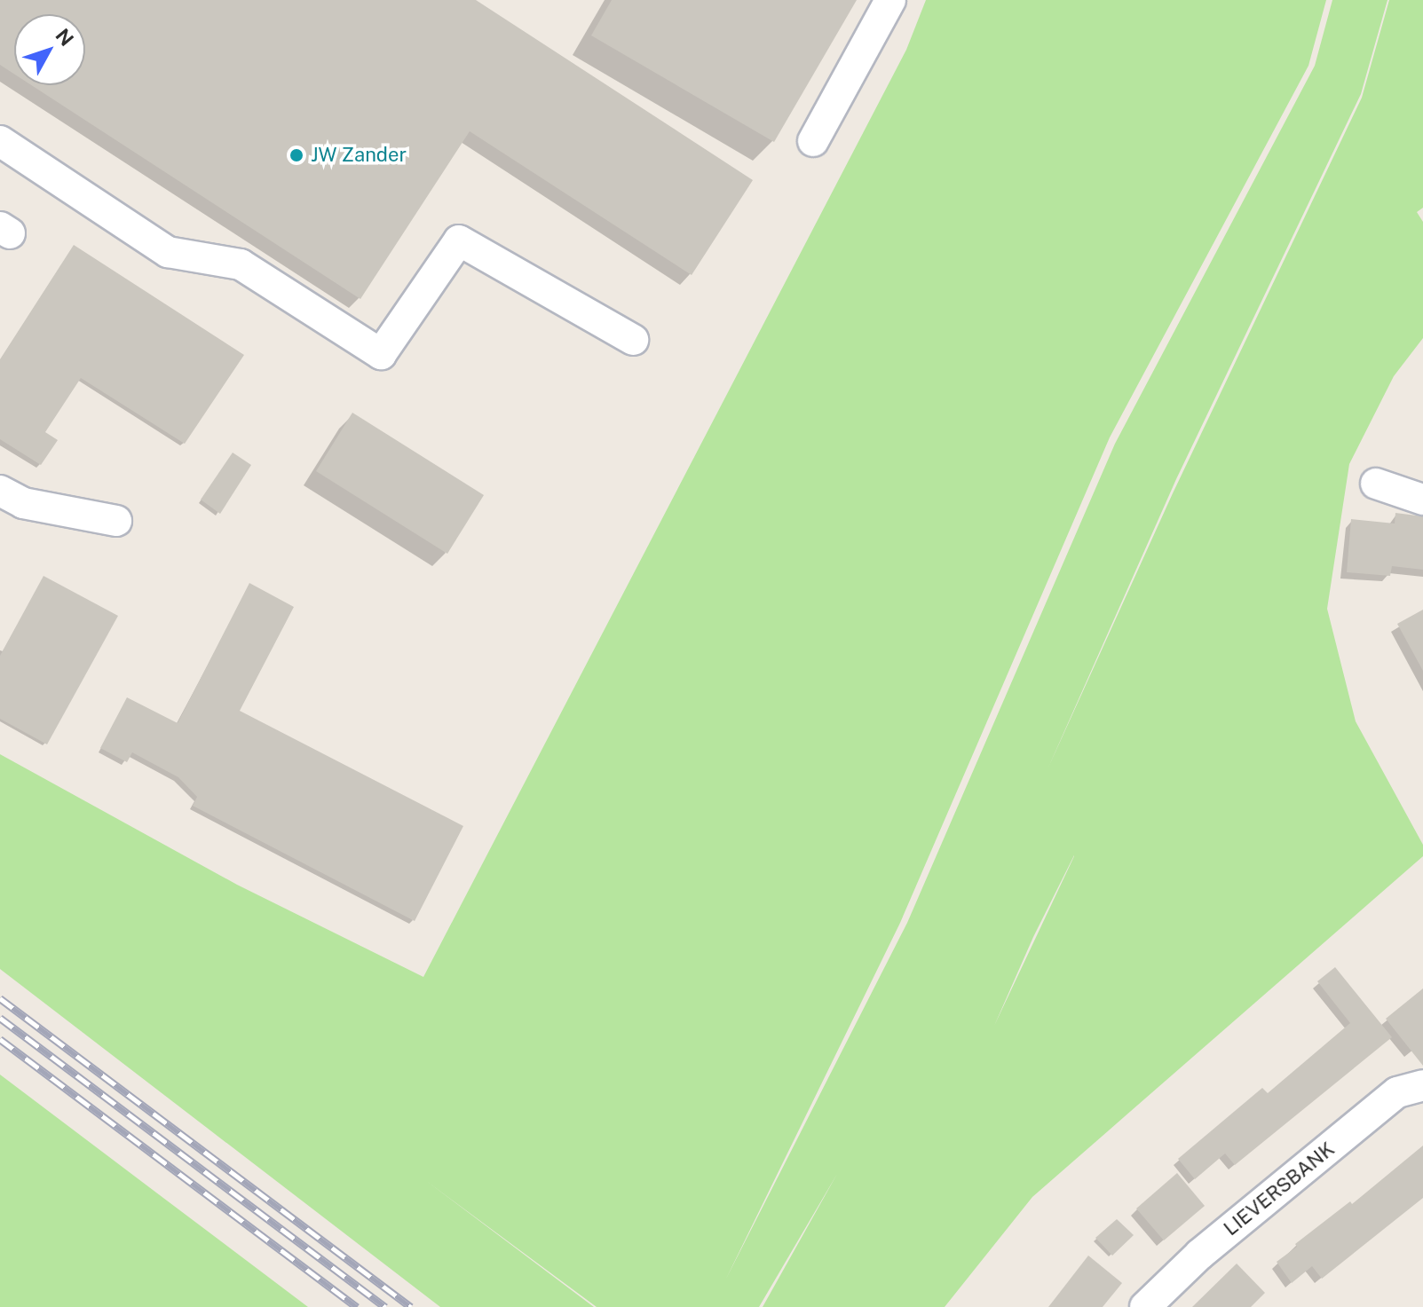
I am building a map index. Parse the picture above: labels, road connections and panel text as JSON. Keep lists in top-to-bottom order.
{
  "streets": {
    "street": ["LIEVERSBANK"]
  },
  "places": ["JW Zander"],
  "north": "top right"
}
